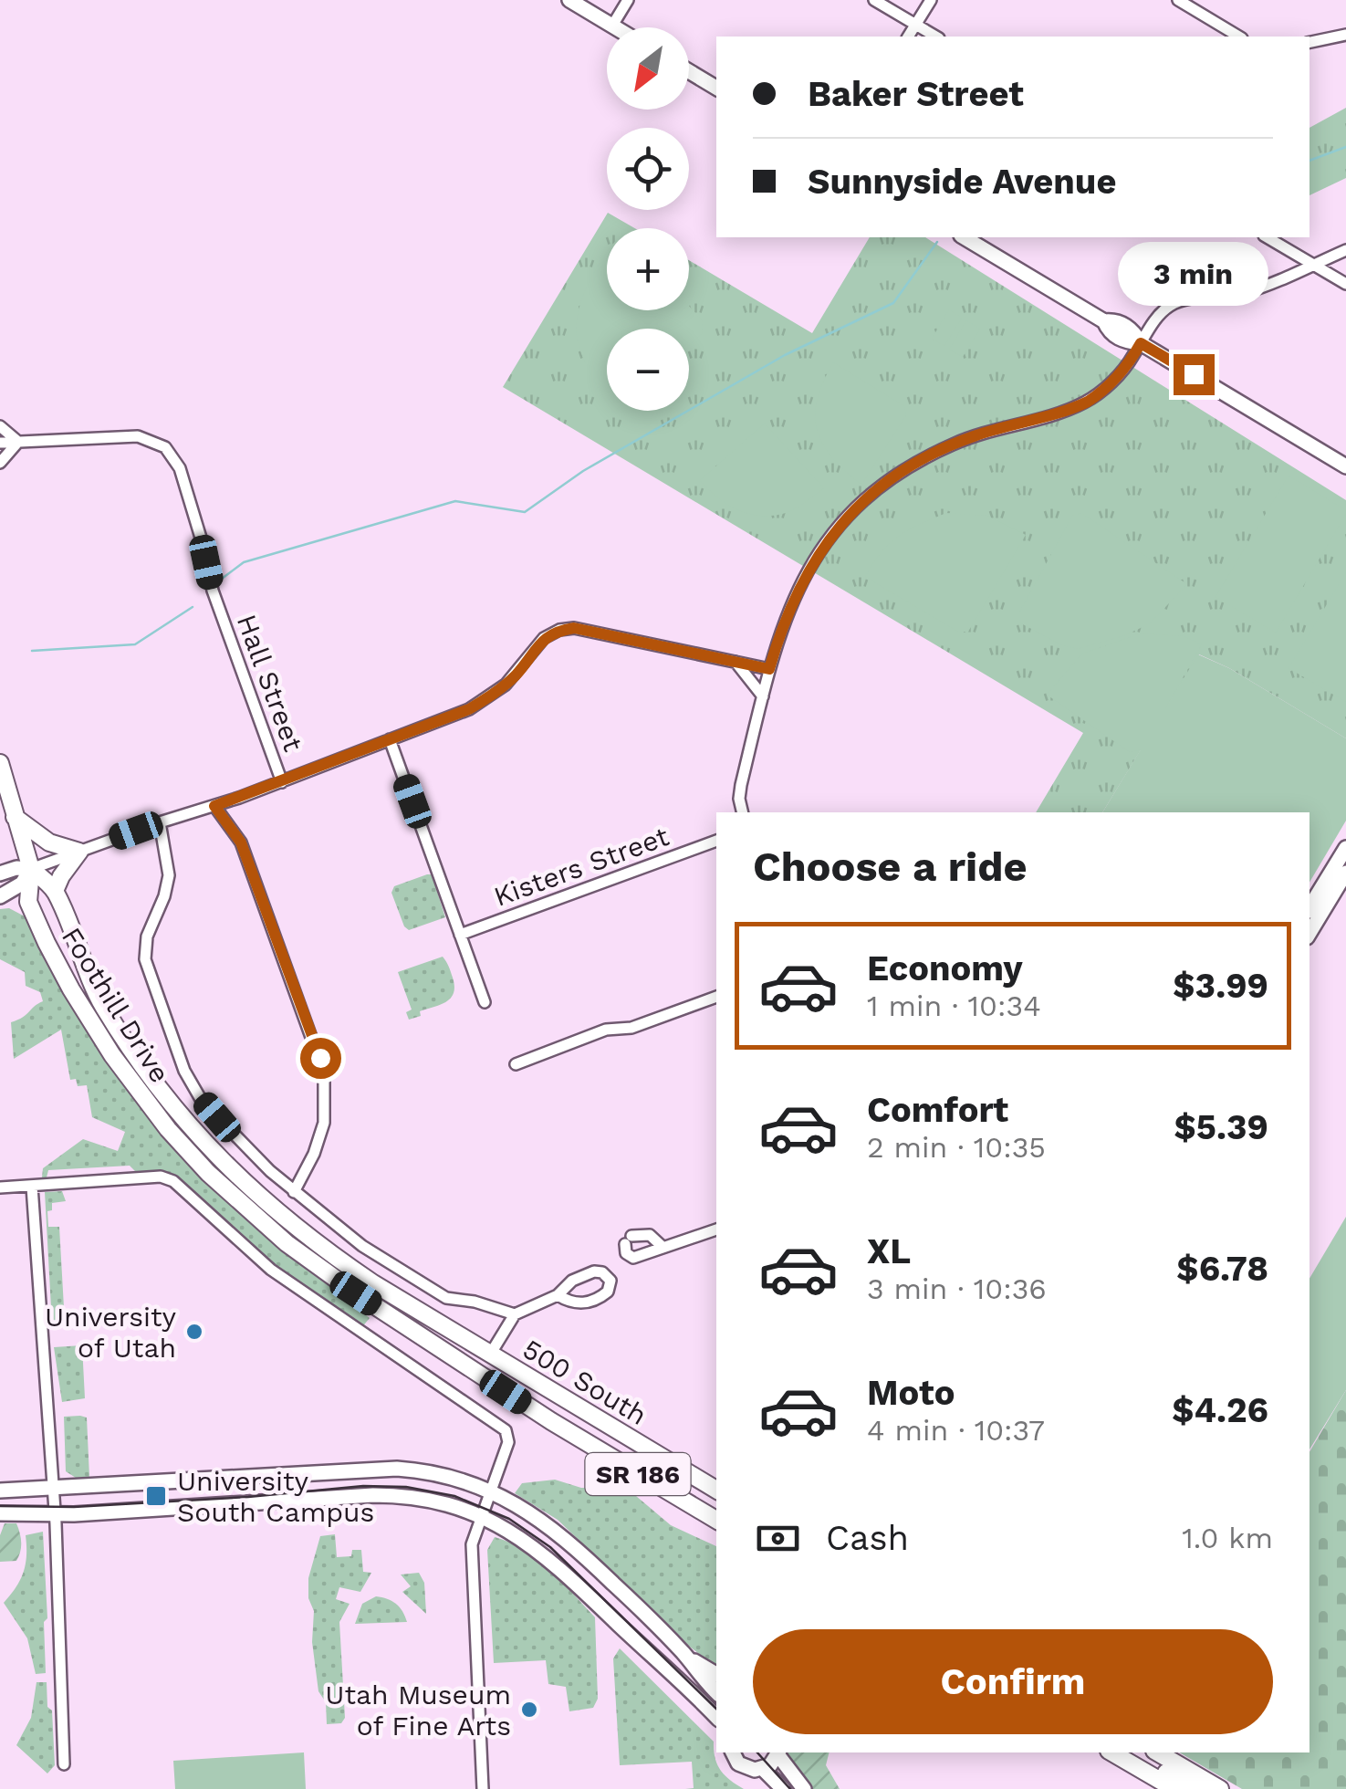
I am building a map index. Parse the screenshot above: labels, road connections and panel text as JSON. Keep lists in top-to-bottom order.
{
  "streets": {
    "main road": ["Foothill Drive", "500 South", "SR 186"],
    "street": ["Hall Street", "Kisters Street"]
  },
  "crossings": [
    ["Foothill Drive", "500 South"]
  ],
  "places": {
    "other": ["University of Utah", "Utah Museum of Fine Arts"],
    "transit": ["University South Campus"]
  },
  "north": "bottom left",
  "page": {
    "map_buttons": ["+", "−"],
    "banner": ["Baker Street", "Sunnyside Avenue"],
    "bubble": "3 min",
    "heading": "Choose a ride",
    "list": [
      {
        "name": "Economy",
        "note": "1 min · 10:34",
        "value": "$3.99"
      },
      {
        "name": "Comfort",
        "note": "2 min · 10:35",
        "value": "$5.39"
      },
      {
        "name": "XL",
        "note": "3 min · 10:36",
        "value": "$6.78"
      },
      {
        "name": "Moto",
        "note": "4 min · 10:37",
        "value": "$4.26"
      }
    ],
    "pay": ["Cash", "1.0 km"],
    "buttons": "Confirm"
  }
}
